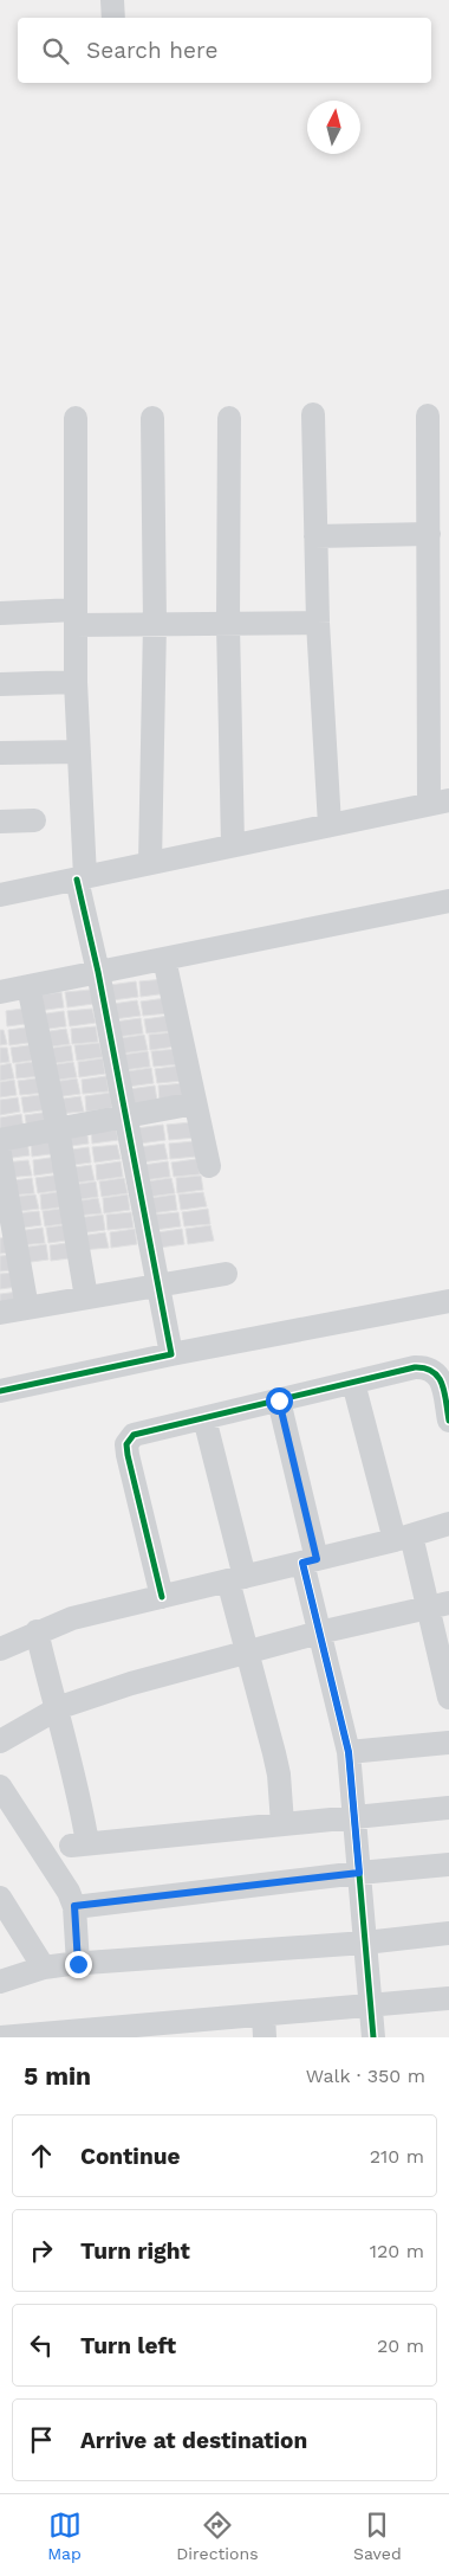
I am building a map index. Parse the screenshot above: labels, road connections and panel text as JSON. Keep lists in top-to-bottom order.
{
  "north": "top",
  "page": {
    "search": "Search here",
    "heading": ["5 min", "Walk · 350 m"],
    "list": [
      ["Continue", "210 m"],
      ["Turn right", "120 m"],
      ["Turn left", "20 m"],
      "Arrive at destination"
    ],
    "nav": ["Map", "Directions", "Saved"]
  }
}
